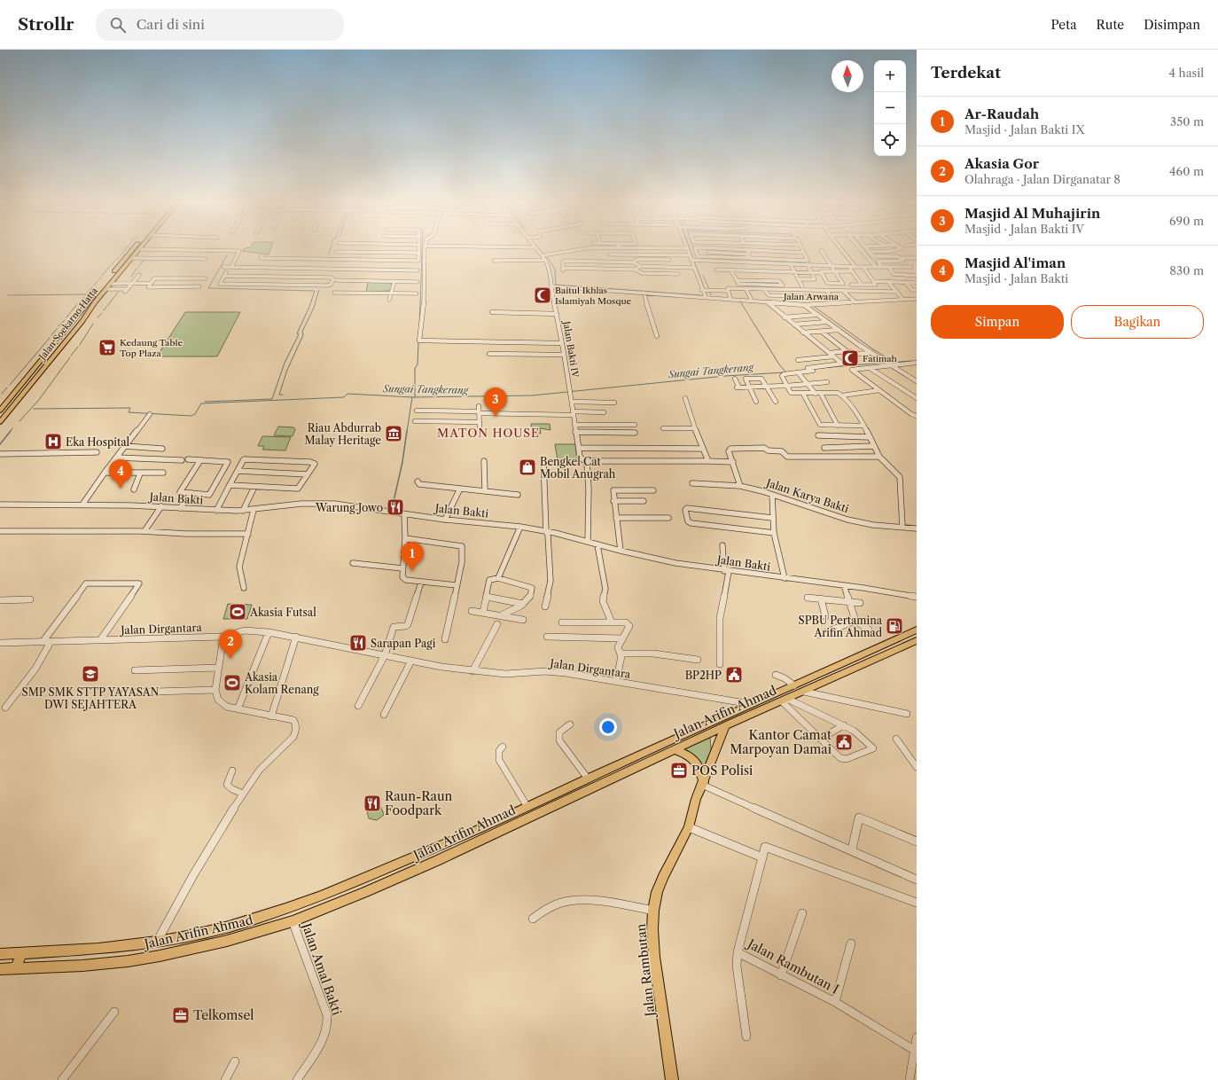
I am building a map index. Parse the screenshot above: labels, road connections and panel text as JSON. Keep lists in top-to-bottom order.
{
  "streets": {
    "main road": ["Jalan Soekarno Hatta", "Jalan Arifin Ahmad", "Jalan Rambutan"],
    "street": [
      "Jalan Arwana",
      "Jalan Bakti IV",
      "Jalan Karya Bakti",
      "Jalan Bakti",
      "Jalan Dirgantara",
      "Jalan Rambutan I",
      "Jalan Amal Bakti"
    ]
  },
  "crossings": [
    ["Jalan Arwana", "Jalan Bakti IV"],
    ["Jalan Dirgantara", "Jalan Arifin Ahmad"],
    ["Jalan Arifin Ahmad", "Jalan Amal Bakti"],
    ["Jalan Arifin Ahmad", "Jalan Rambutan"]
  ],
  "districts": ["MATON HOUSE"],
  "water": ["Sungai Tangkerang"],
  "places": {
    "mosque": ["Baitul Ikhlas Islamiyah Mosque", "Fatimah"],
    "supermarket": ["Kedaung Table Top Plaza"],
    "museum": ["Riau Abdurrab Malay Heritage"],
    "hospital": ["Eka Hospital"],
    "shop": ["Bengkel Cat Mobil Anugrah"],
    "restaurant": ["Warung Jowo", "Sarapan Pagi", "Raun-Raun Foodpark"],
    "sports": ["Akasia Futsal", "Akasia Kolam Renang"],
    "fuel station": ["SPBU Pertamina Arifin Ahmad"],
    "school or university": ["SMP SMK STTP YAYASAN DWI SEJAHTERA"],
    "public building": ["BP2HP", "Kantor Camat Marpoyan Damai"],
    "office": ["POS Polisi", "Telkomsel"]
  },
  "north": "top",
  "page": {
    "header": "Strollr",
    "search": "Cari di sini",
    "nav": ["Peta", "Rute", "Disimpan"],
    "heading": ["Terdekat", "4 hasil"],
    "map_buttons": ["+", "−"],
    "list": [
      {
        "mark": "1",
        "name": "Ar-Raudah",
        "note": "Masjid · Jalan Bakti IX",
        "value": "350 m"
      },
      {
        "mark": "2",
        "name": "Akasia Gor",
        "note": "Olahraga · Jalan Dirganatar 8",
        "value": "460 m"
      },
      {
        "mark": "3",
        "name": "Masjid Al Muhajirin",
        "note": "Masjid · Jalan Bakti IV",
        "value": "690 m"
      },
      {
        "mark": "4",
        "name": "Masjid Al'iman",
        "note": "Masjid · Jalan Bakti",
        "value": "830 m"
      }
    ],
    "buttons": ["Simpan", "Bagikan"],
    "pins": [
      "3",
      "4",
      "1",
      "2"
    ]
  }
}
